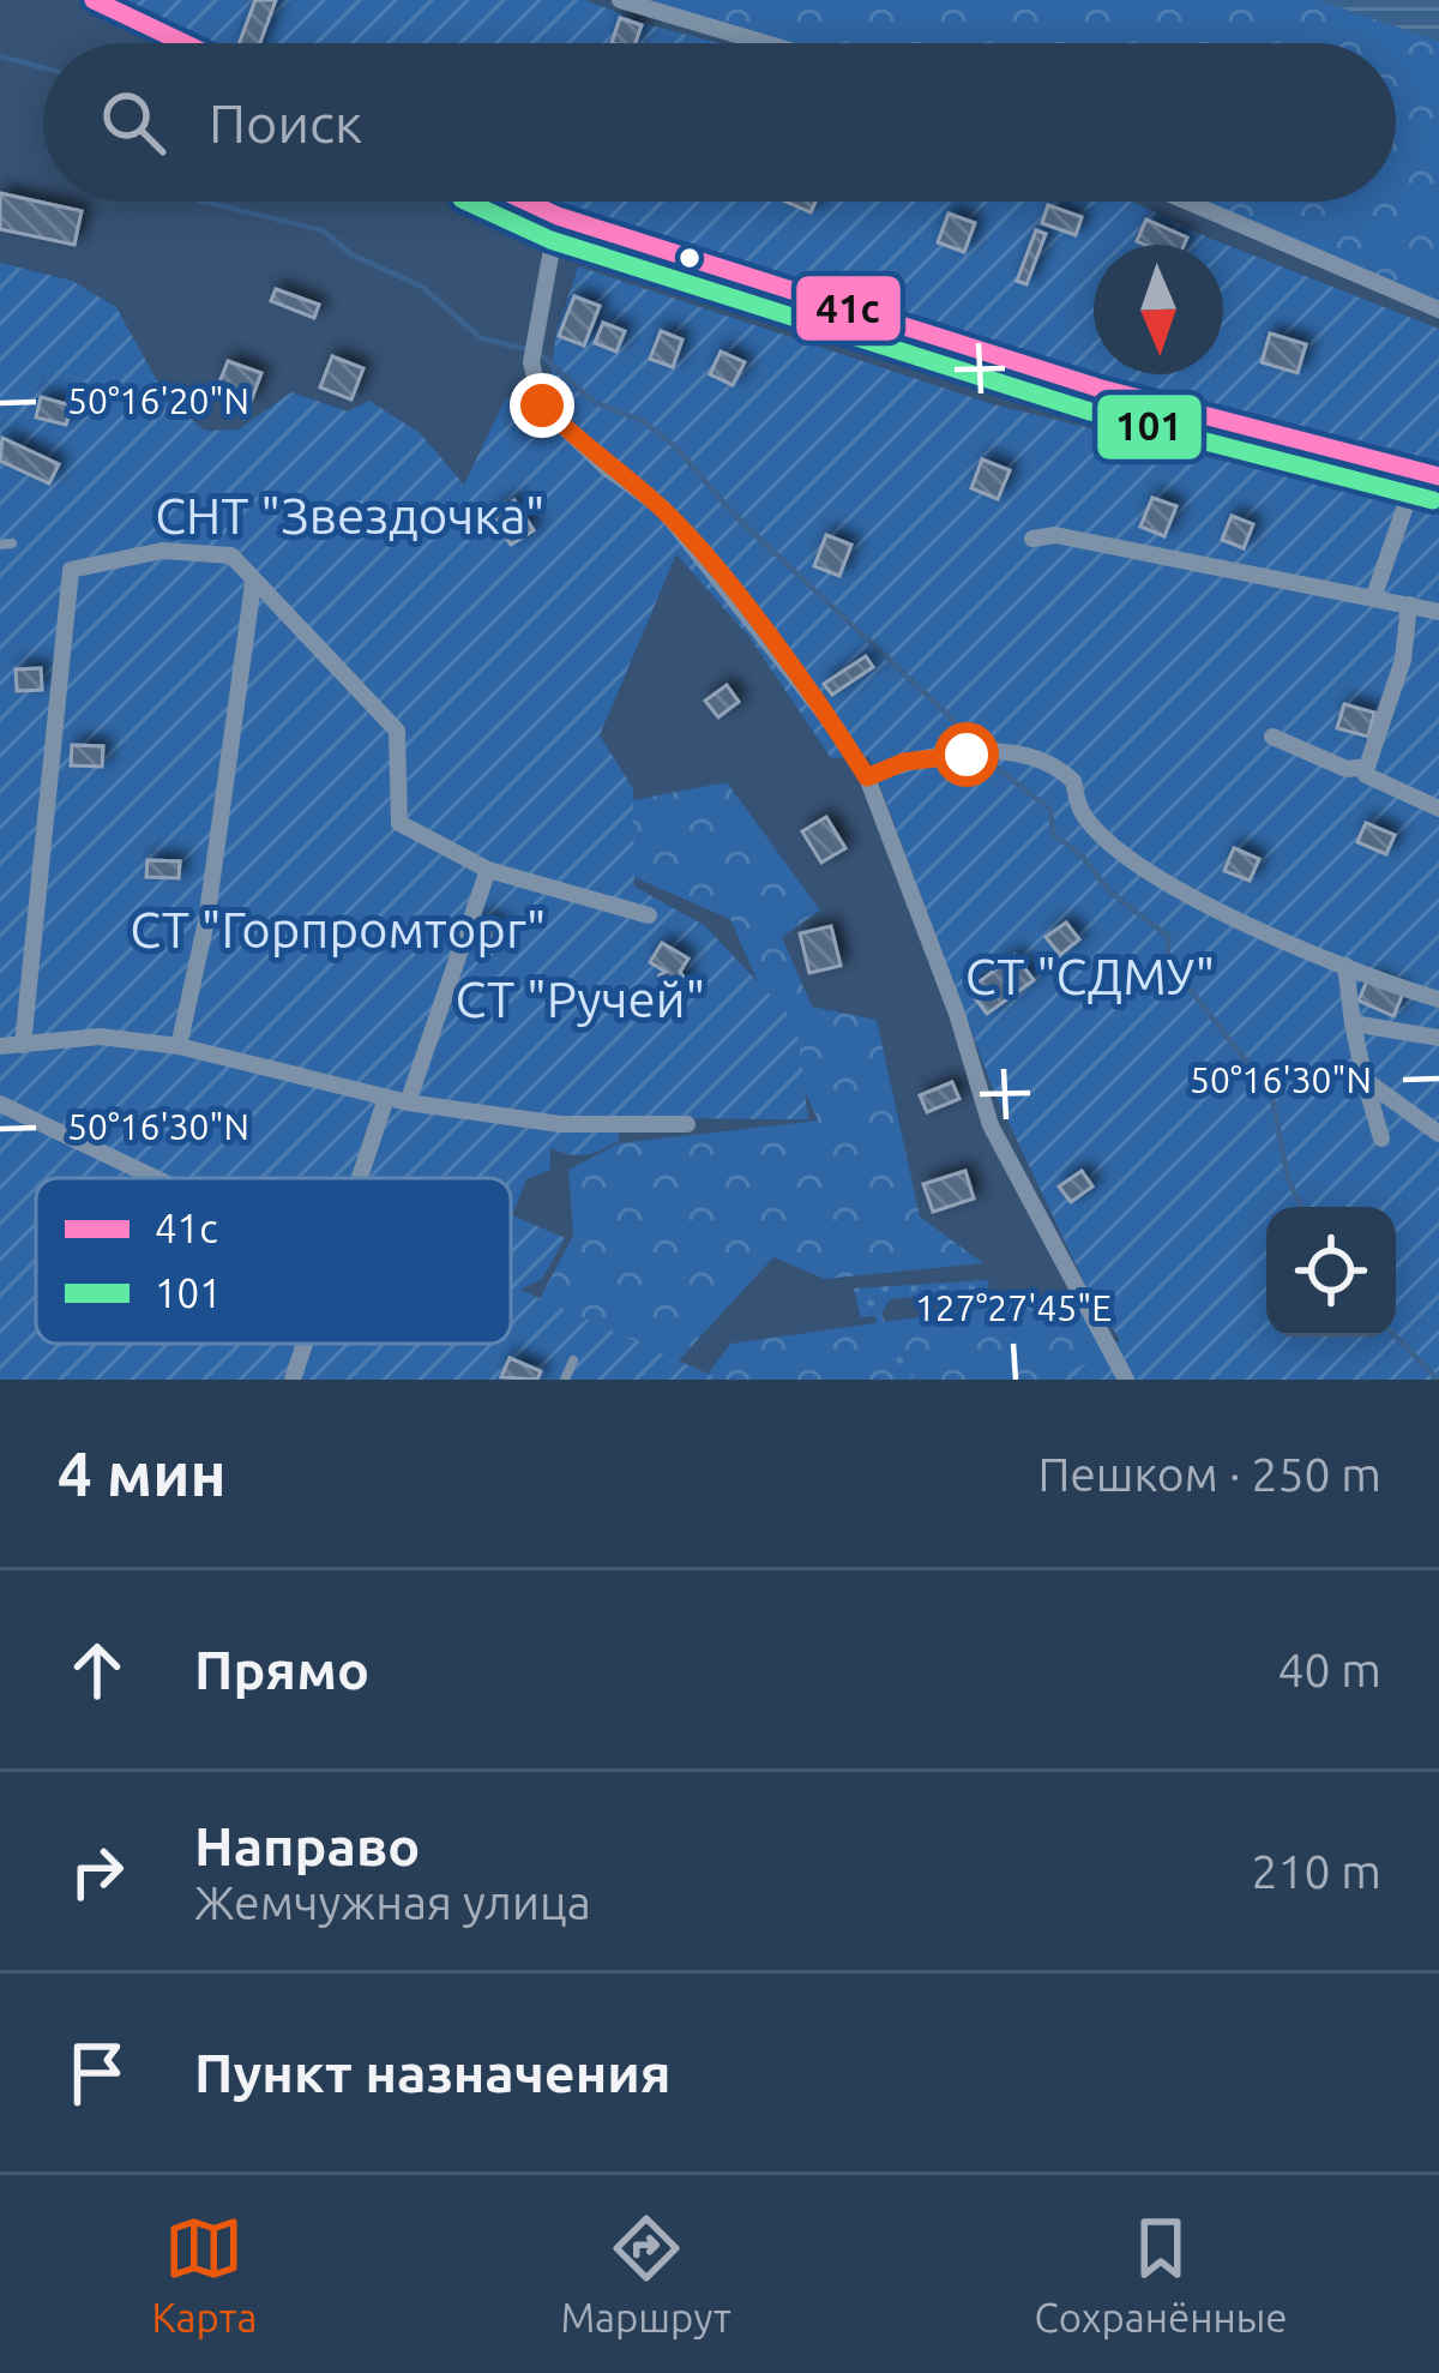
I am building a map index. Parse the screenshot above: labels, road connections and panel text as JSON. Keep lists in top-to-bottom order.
{
  "parks": [
    "СНТ \"Звездочка\"",
    "СТ \"Горпромторг\"",
    "СТ \"СДМУ\"",
    "СТ \"Ручей\""
  ],
  "lines": ["transit line 41с", "transit line 101"],
  "legend": ["41с", "101"],
  "north": "bottom",
  "page": {
    "search": "Поиск",
    "heading": ["4 мин", "Пешком · 250 m"],
    "list": [
      ["Прямо", "40 m"],
      ["Направо", "Жемчужная улица", "210 m"],
      "Пункт назначения"
    ],
    "nav": ["Карта", "Маршрут", "Сохранённые"]
  },
  "coordinates": ["50°16'20\"N", "50°16'30\"N", "127°27'45\"E"]
}
